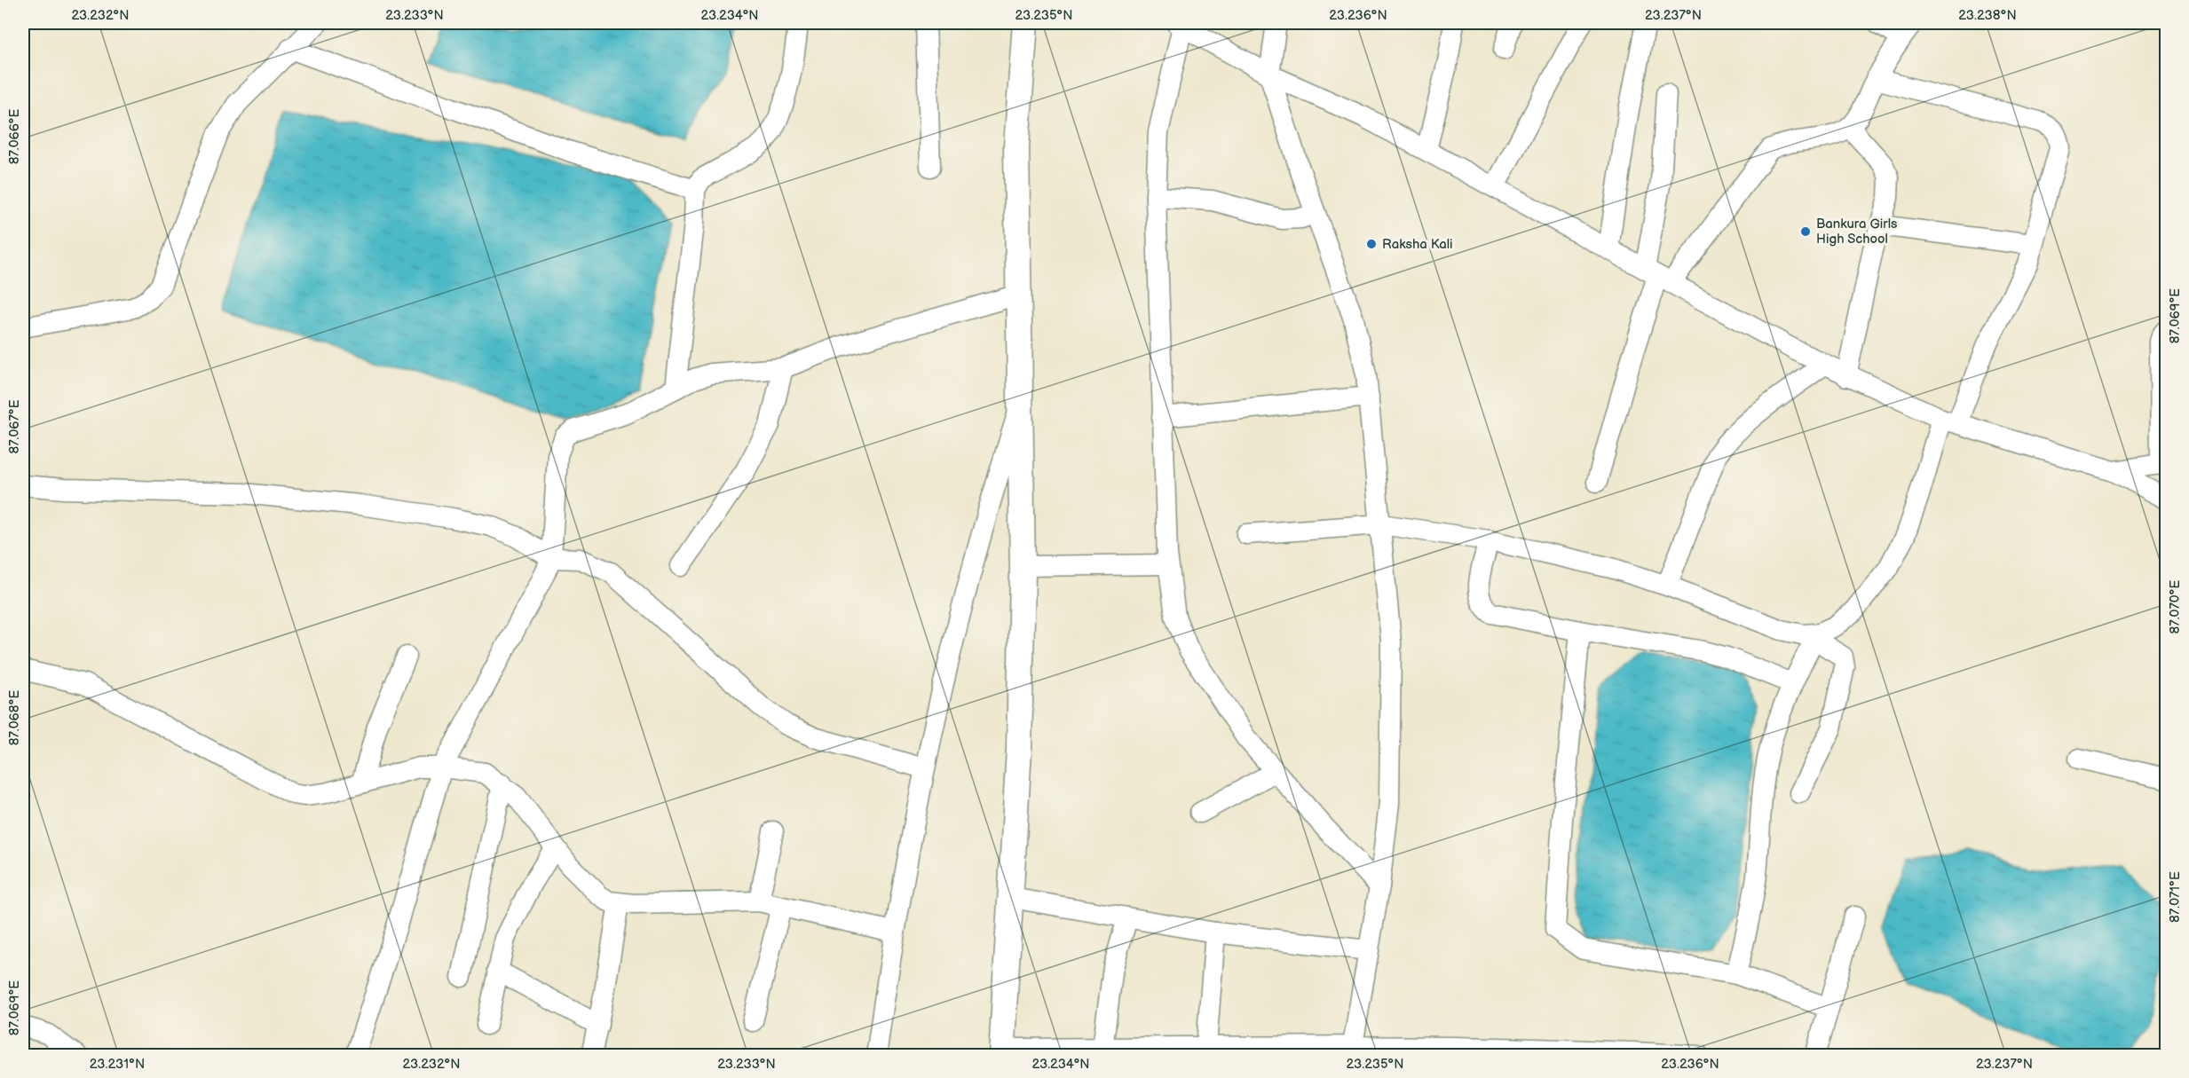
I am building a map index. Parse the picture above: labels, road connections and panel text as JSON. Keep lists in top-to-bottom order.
{
  "places": ["Bankura Girls High School", "Raksha Kali"],
  "coordinates": [
    "23.232°N",
    "23.233°N",
    "23.234°N",
    "23.235°N",
    "23.236°N",
    "23.237°N",
    "23.238°N",
    "87.066°E",
    "87.069°E",
    "87.067°E",
    "87.070°E",
    "87.068°E",
    "87.071°E",
    "23.231°N"
  ]
}
